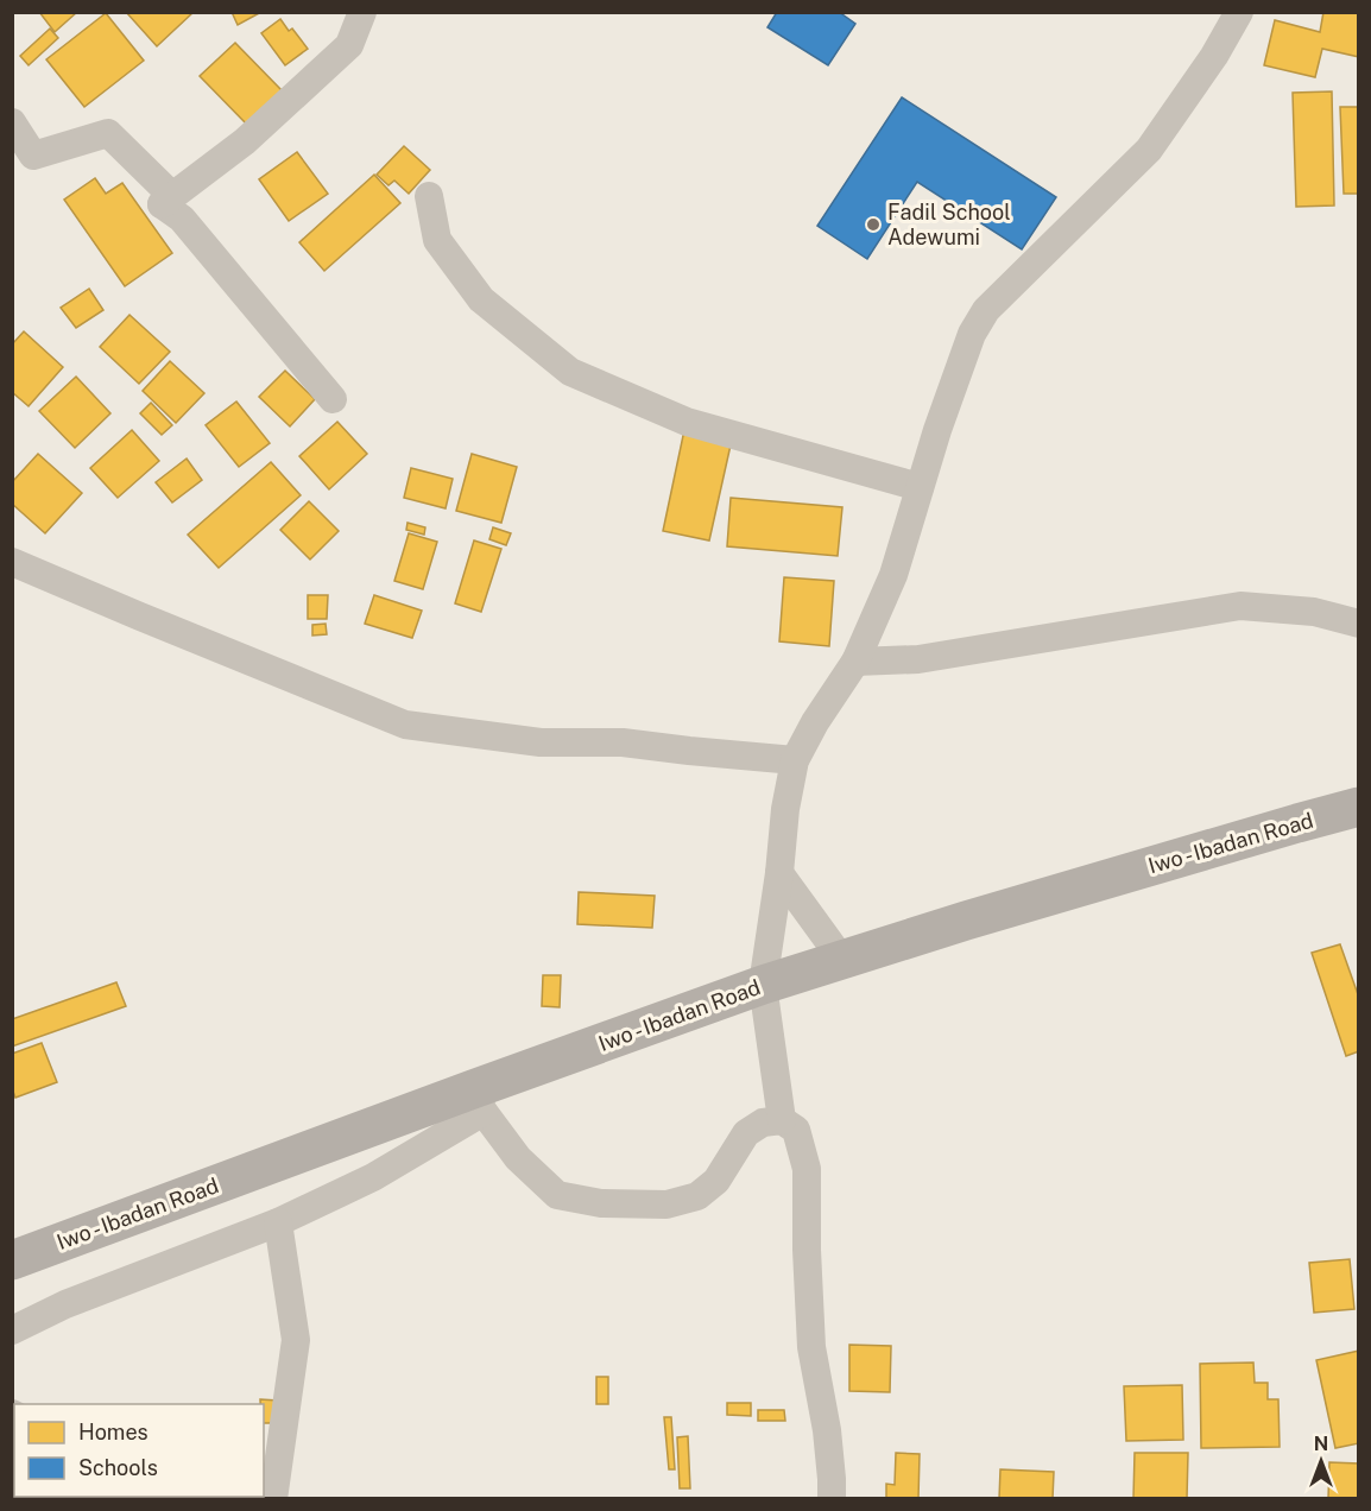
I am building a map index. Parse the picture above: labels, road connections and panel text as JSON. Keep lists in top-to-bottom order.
{
  "streets": {
    "main road": ["Iwo - Ibadan Road"]
  },
  "places": ["Fadil School Adewumi"],
  "legend": ["Homes", "Schools"],
  "north": "top"
}
